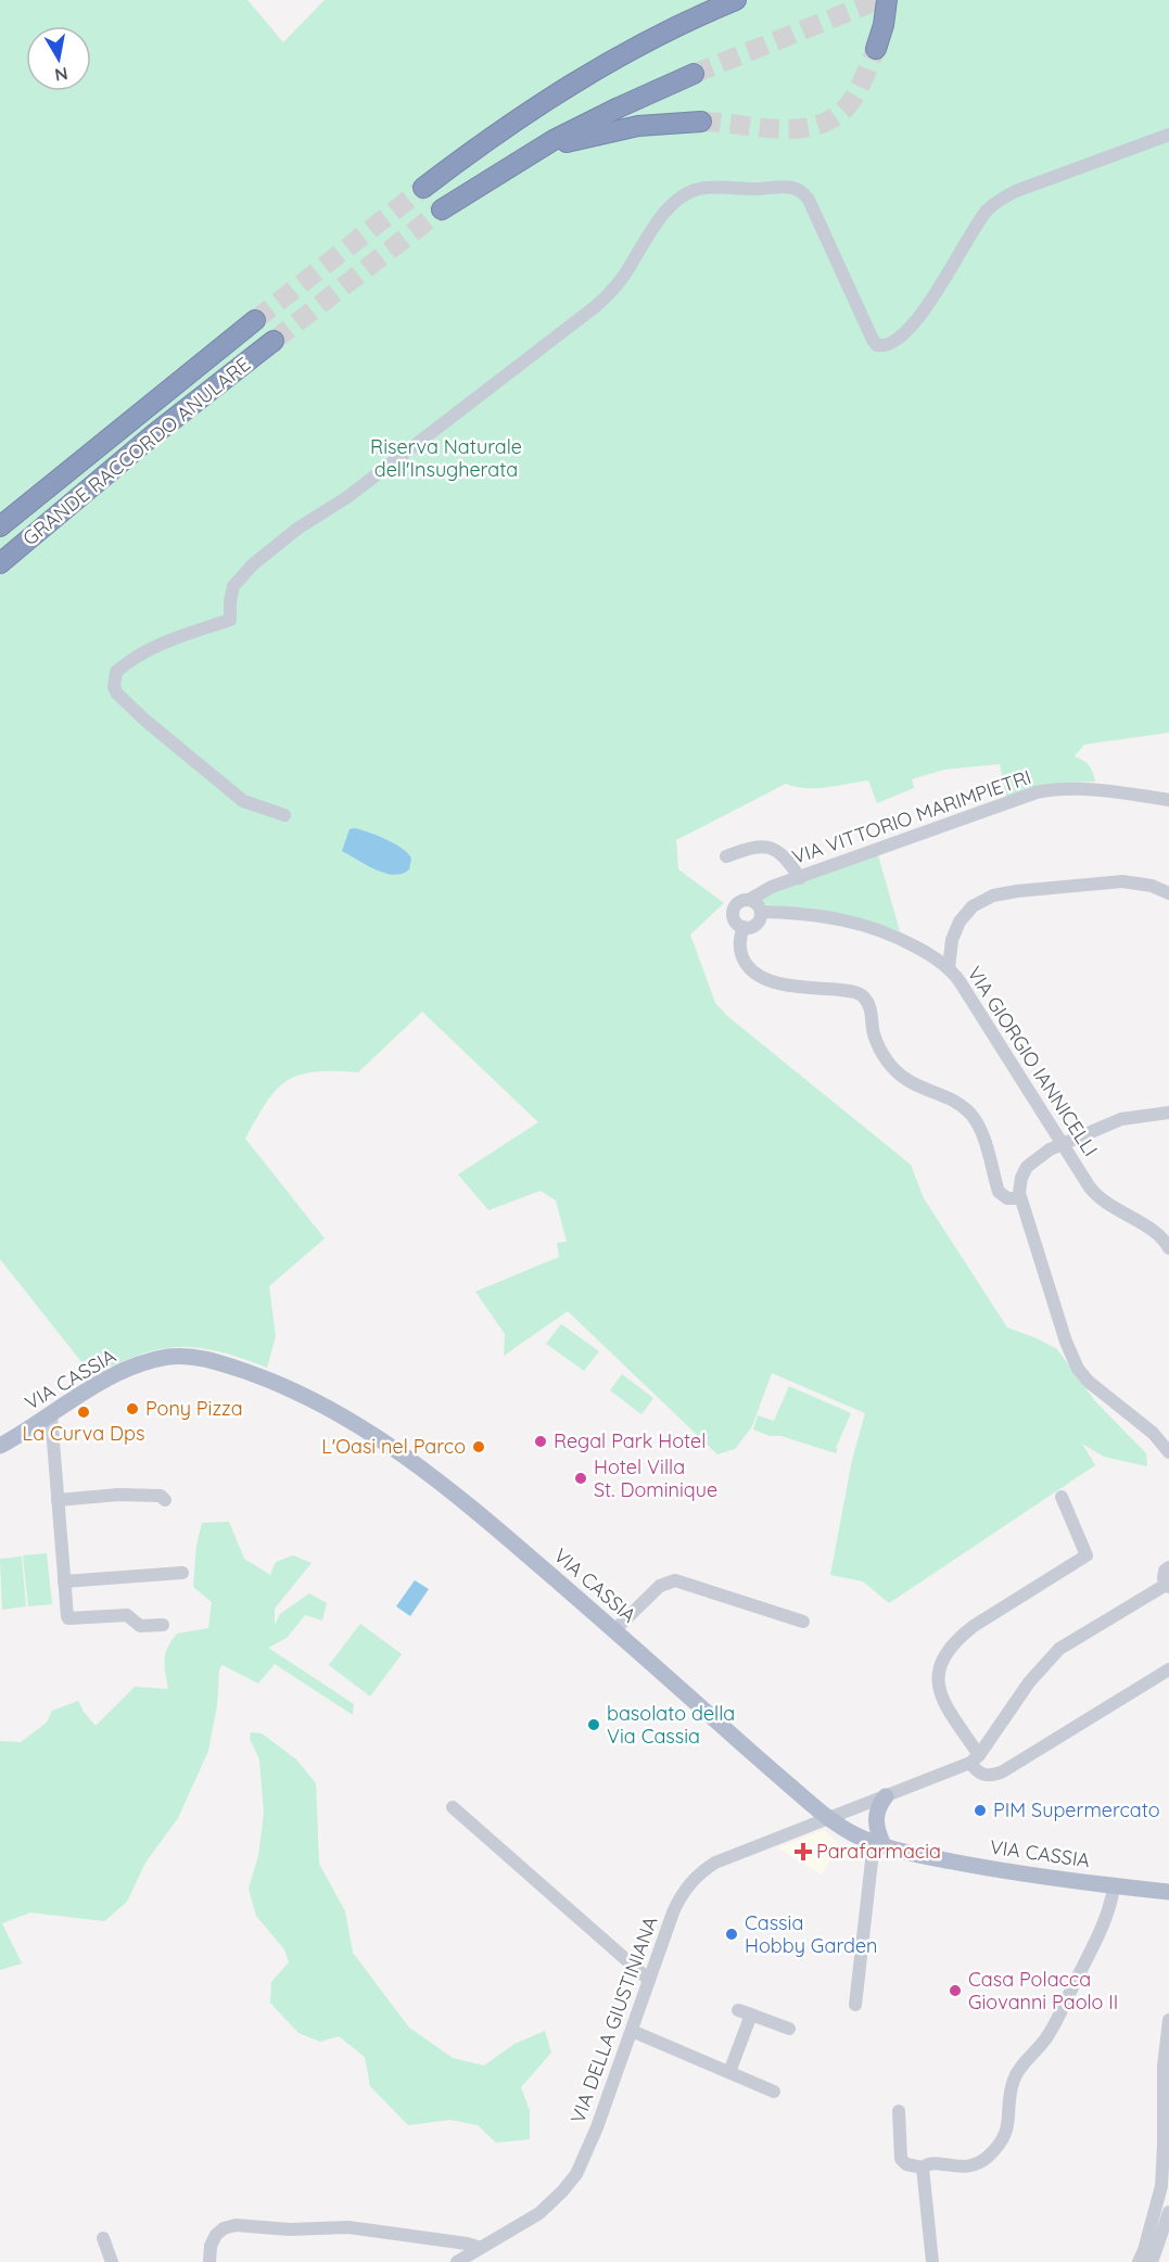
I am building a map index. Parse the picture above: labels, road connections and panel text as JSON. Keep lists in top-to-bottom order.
{
  "streets": {
    "highway": ["GRANDE RACCORDO ANULARE"],
    "main road": ["VIA CASSIA"],
    "street": ["VIA VITTORIO MARIMPIETRI", "VIA GIORGIO IANNICELLI", "VIA DELLA GIUSTINIANA"]
  },
  "crossings": [
    ["VIA CASSIA", "VIA DELLA GIUSTINIANA"]
  ],
  "parks": ["Riserva Naturale dell'Insugherata"],
  "places": {
    "other": [
      "Pony Pizza",
      "La Curva Dps",
      "Regal Park Hotel",
      "L'Oasi nel Parco",
      "Hotel Villa St. Dominique",
      "basolato della Via Cassia",
      "PIM Supermercato",
      "Cassia Hobby Garden",
      "Casa Polacca Giovanni Paolo II"
    ],
    "health": ["Parafarmacia"]
  },
  "north": "bottom"
}
